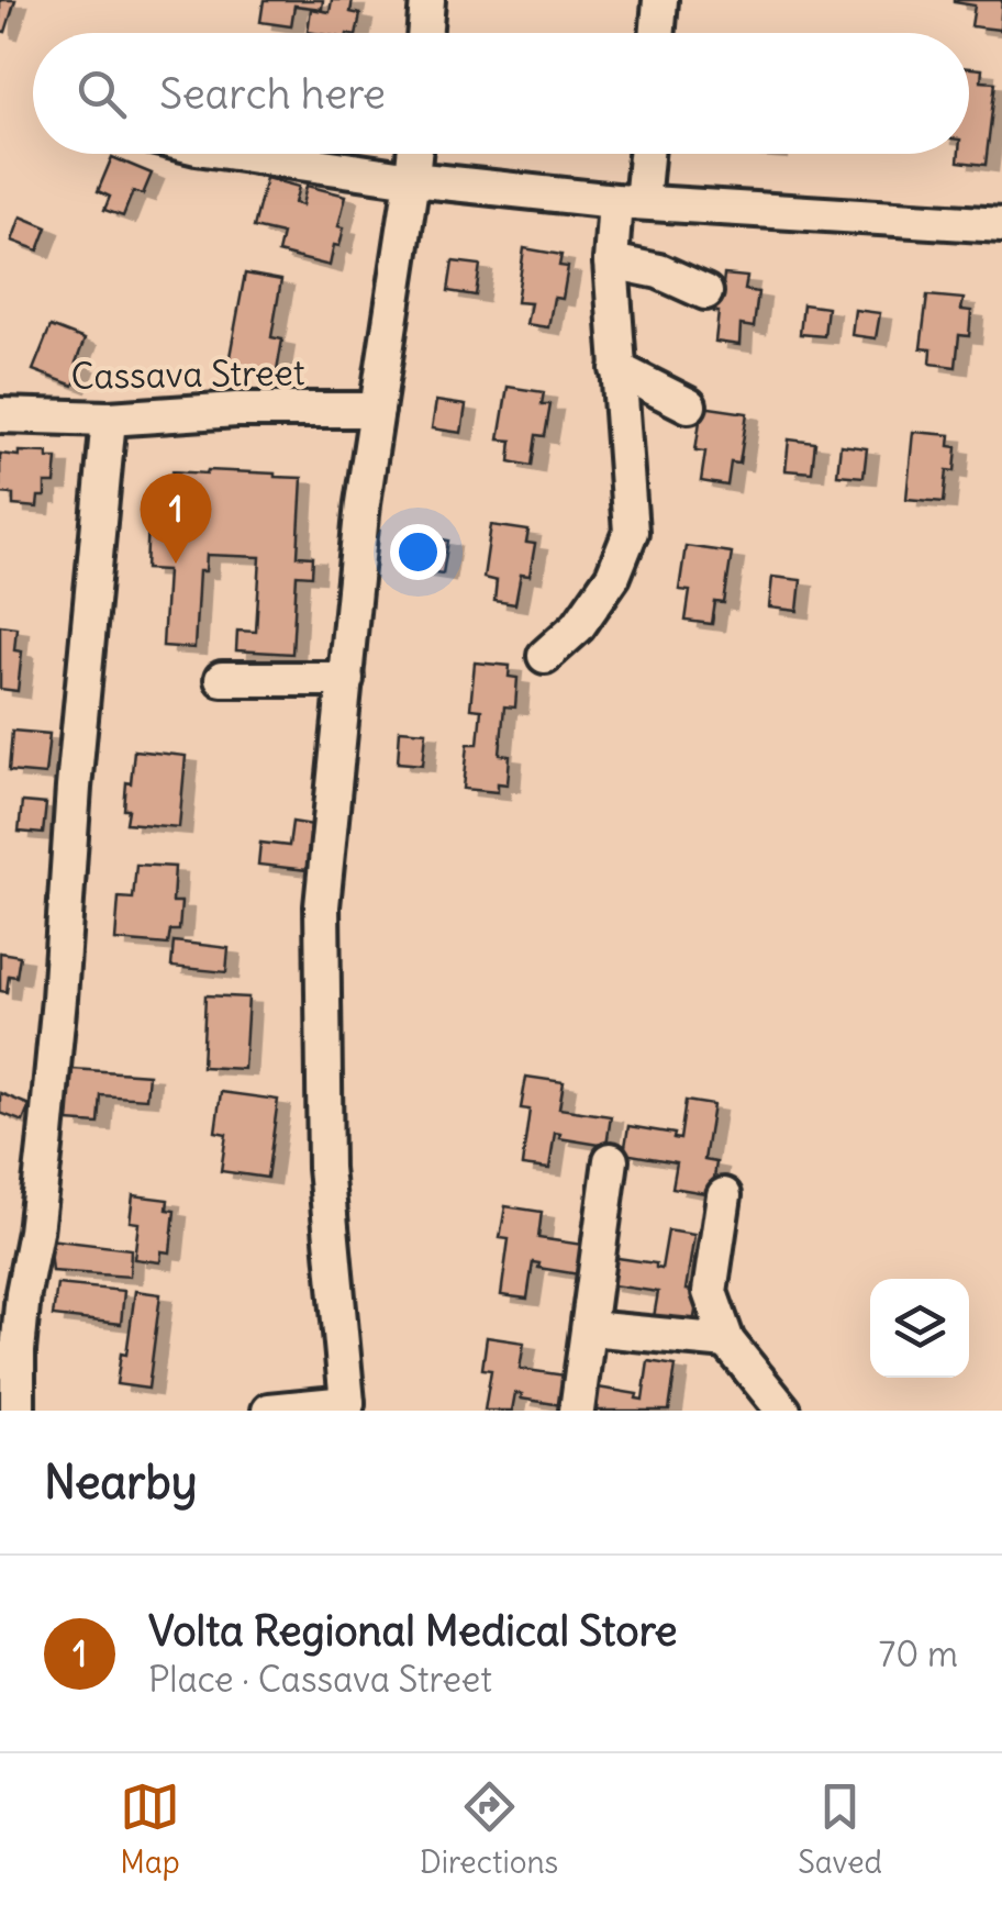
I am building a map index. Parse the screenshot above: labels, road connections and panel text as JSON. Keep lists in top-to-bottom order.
{
  "streets": {
    "street": ["Cassava Street"]
  },
  "page": {
    "search": "Search here",
    "pins": "1",
    "heading": "Nearby",
    "list": [
      {
        "mark": "1",
        "name": "Volta Regional Medical Store",
        "note": "Place · Cassava Street",
        "value": "70 m"
      }
    ],
    "nav": ["Map", "Directions", "Saved"]
  }
}
